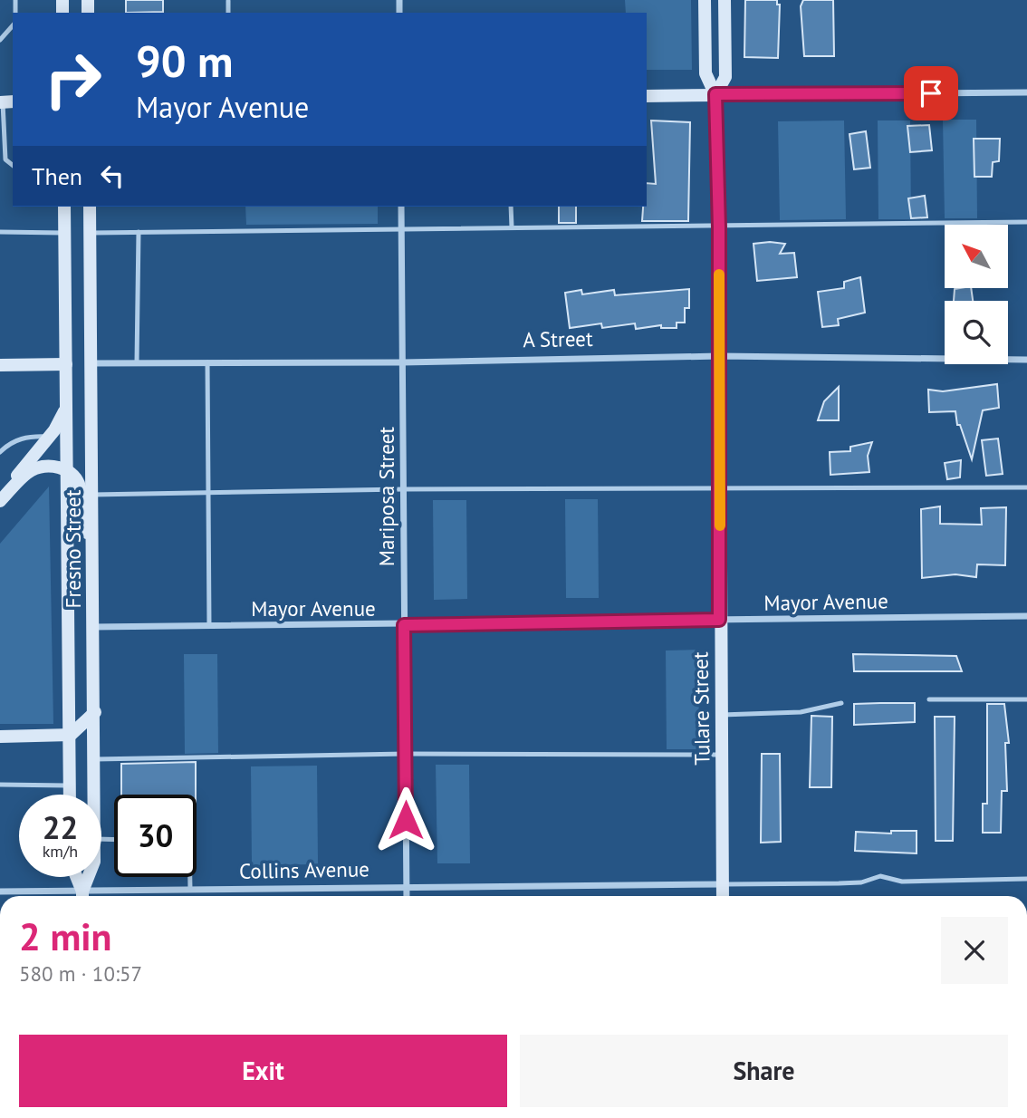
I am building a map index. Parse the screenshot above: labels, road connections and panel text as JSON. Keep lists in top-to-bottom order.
{
  "streets": {
    "main road": ["Fresno Street", "Tulare Street"],
    "street": [
      "A Street",
      "Mariposa Street",
      "Mayor Avenue",
      "Collins Avenue"
    ]
  },
  "crossings": [
    ["A Street", "Mariposa Street"],
    ["A Street", "Fresno Street"],
    ["A Street", "Tulare Street"],
    ["Mariposa Street", "Mayor Avenue"],
    ["Mariposa Street", "Collins Avenue"],
    ["Fresno Street", "Mayor Avenue"],
    ["Mayor Avenue", "Tulare Street"],
    ["Tulare Street", "Collins Avenue"]
  ],
  "north": "top left",
  "page": {
    "turn": ["90 m", "Mayor Avenue"],
    "then": "Then",
    "speed": "22 km/h",
    "limit": "30",
    "heading": ["2 min", "580 m · 10:57"],
    "buttons": ["Exit", "Share"]
  }
}
